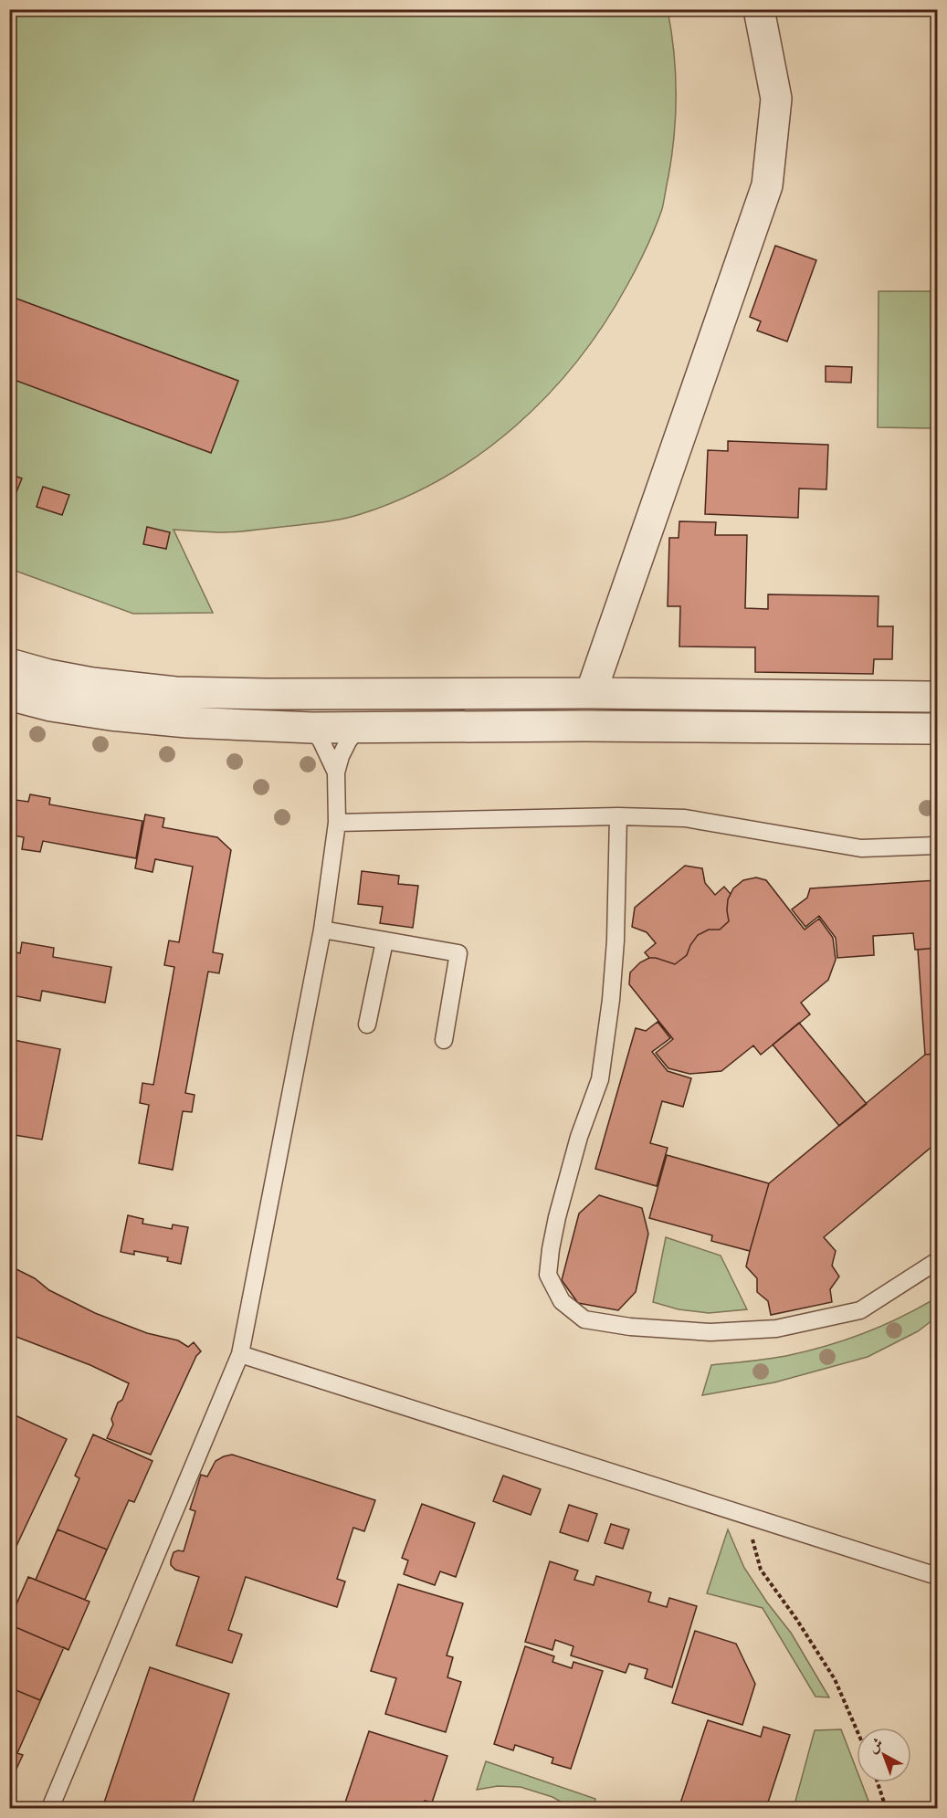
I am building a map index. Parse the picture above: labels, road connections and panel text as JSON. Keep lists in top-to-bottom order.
{
  "north": "top left"
}
